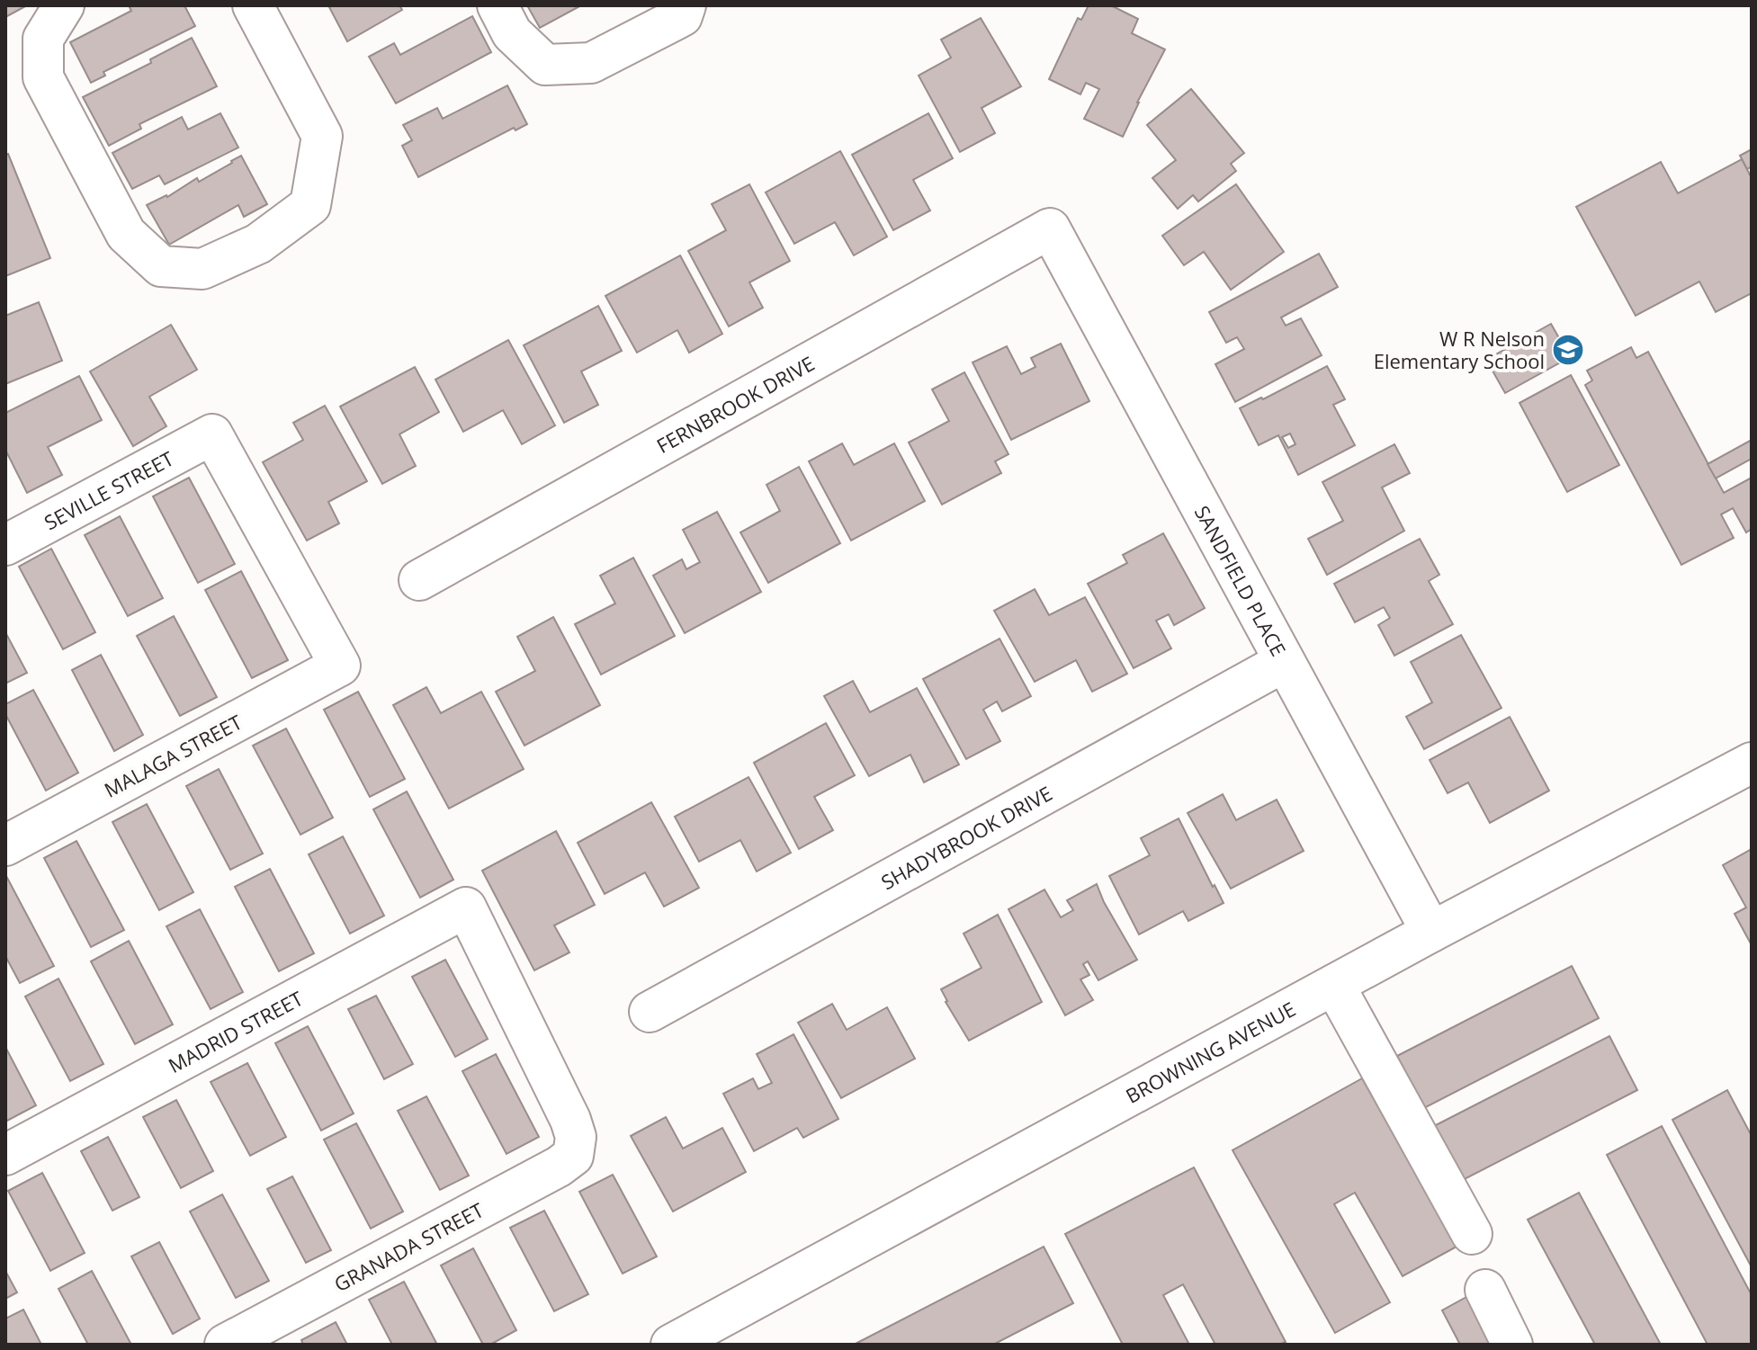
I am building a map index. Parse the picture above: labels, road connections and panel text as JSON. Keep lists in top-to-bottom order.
{
  "streets": {
    "street": [
      "FERNBROOK DRIVE",
      "SEVILLE STREET",
      "SANDFIELD PLACE",
      "MALAGA STREET",
      "SHADYBROOK DRIVE",
      "MADRID STREET",
      "BROWNING AVENUE",
      "GRANADA STREET"
    ]
  },
  "crossings": [
    ["FERNBROOK DRIVE", "SANDFIELD PLACE"],
    ["SEVILLE STREET", "MALAGA STREET"],
    ["SANDFIELD PLACE", "SHADYBROOK DRIVE"],
    ["SANDFIELD PLACE", "BROWNING AVENUE"],
    ["MADRID STREET", "GRANADA STREET"]
  ],
  "places": {
    "school or university": ["W R Nelson Elementary School"]
  }
}
